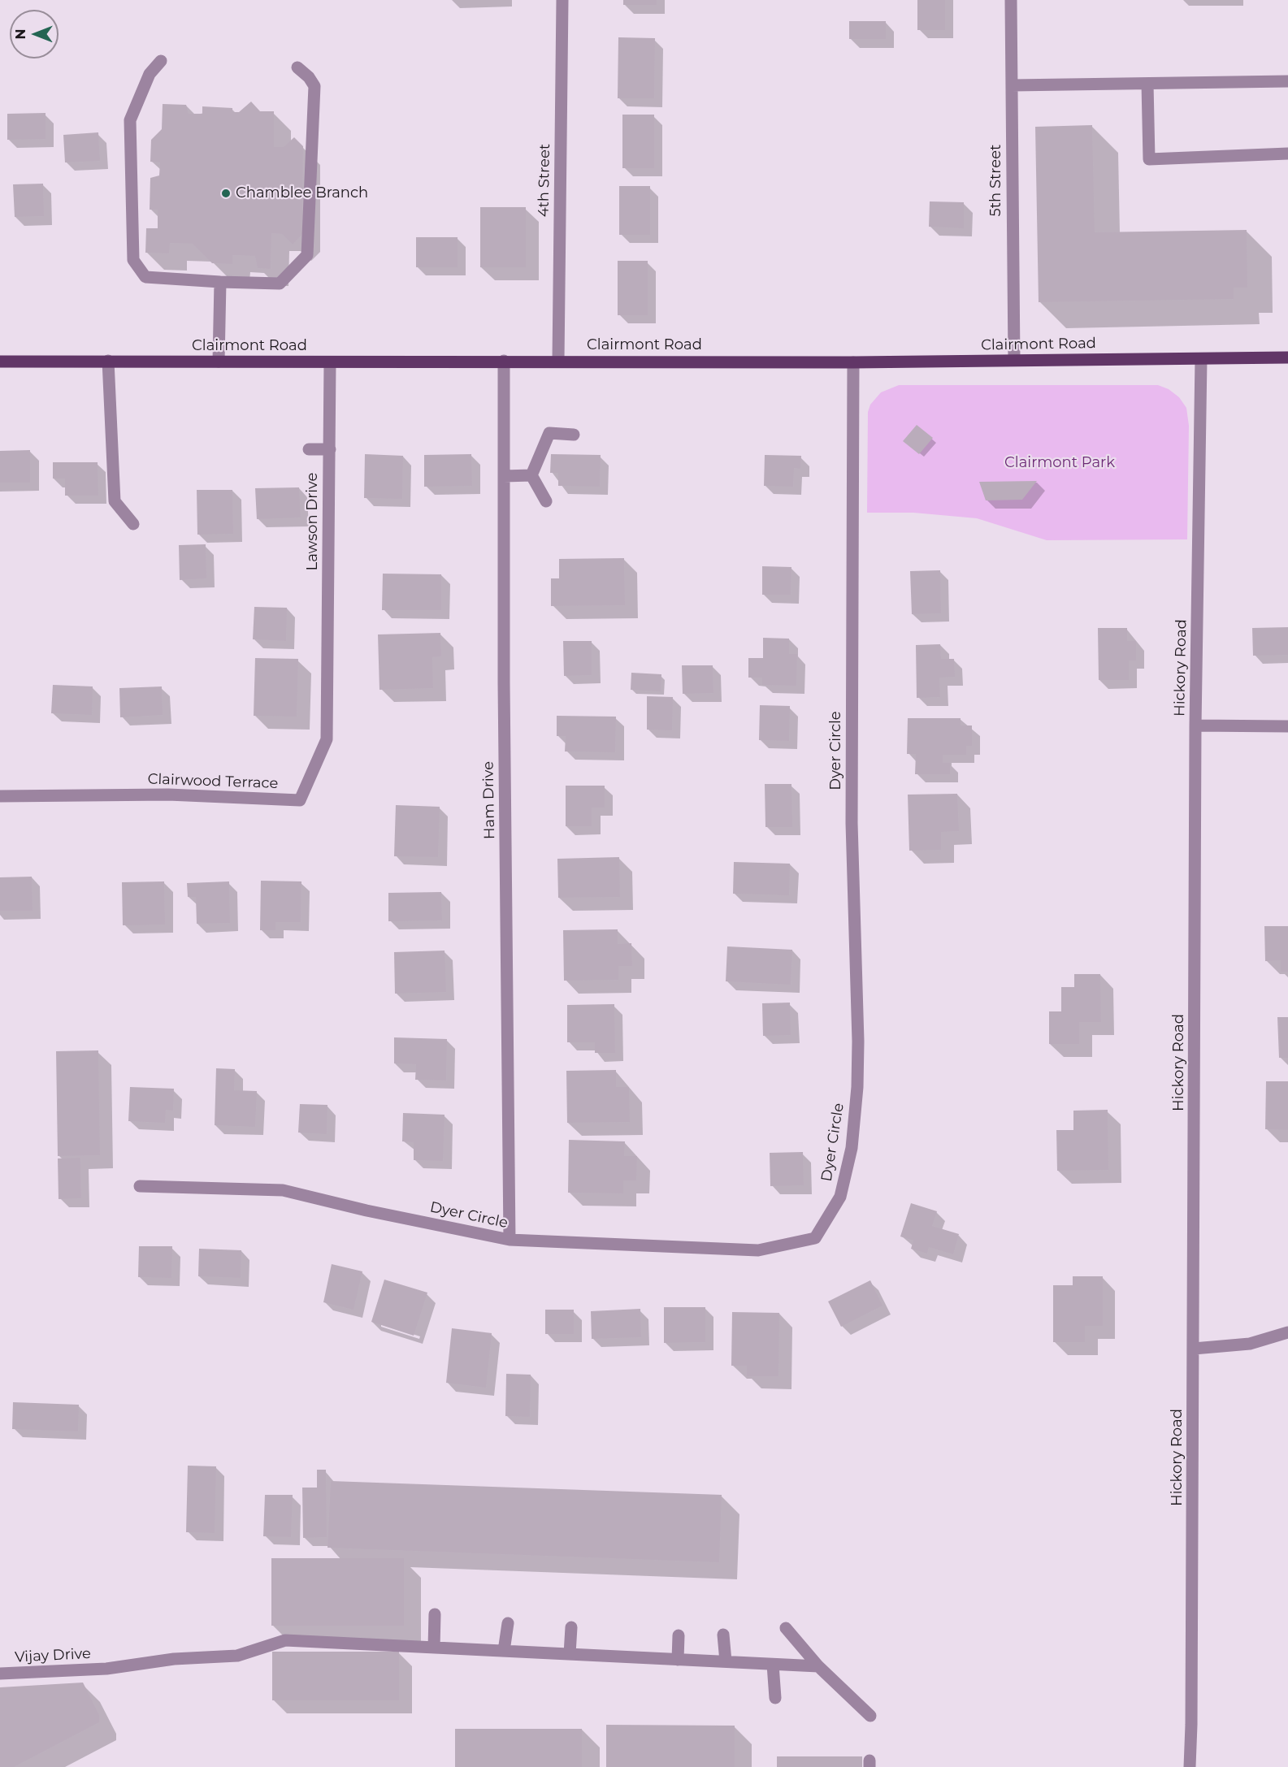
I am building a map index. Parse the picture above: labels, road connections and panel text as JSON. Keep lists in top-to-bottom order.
{
  "streets": {
    "main road": ["Clairmont Road"],
    "street": [
      "4th Street",
      "5th Street",
      "Lawson Drive",
      "Hickory Road",
      "Dyer Circle",
      "Clairwood Terrace",
      "Ham Drive",
      "Vijay Drive"
    ]
  },
  "crossings": [
    ["4th Street", "Clairmont Road"],
    ["5th Street", "Clairmont Road"],
    ["Clairmont Road", "Lawson Drive"],
    ["Clairmont Road", "Hickory Road"],
    ["Clairmont Road", "Dyer Circle"],
    ["Clairmont Road", "Ham Drive"],
    ["Lawson Drive", "Clairwood Terrace"],
    ["Dyer Circle", "Ham Drive"]
  ],
  "parks": ["Clairmont Park"],
  "places": ["Chamblee Branch"],
  "north": "left"
}
